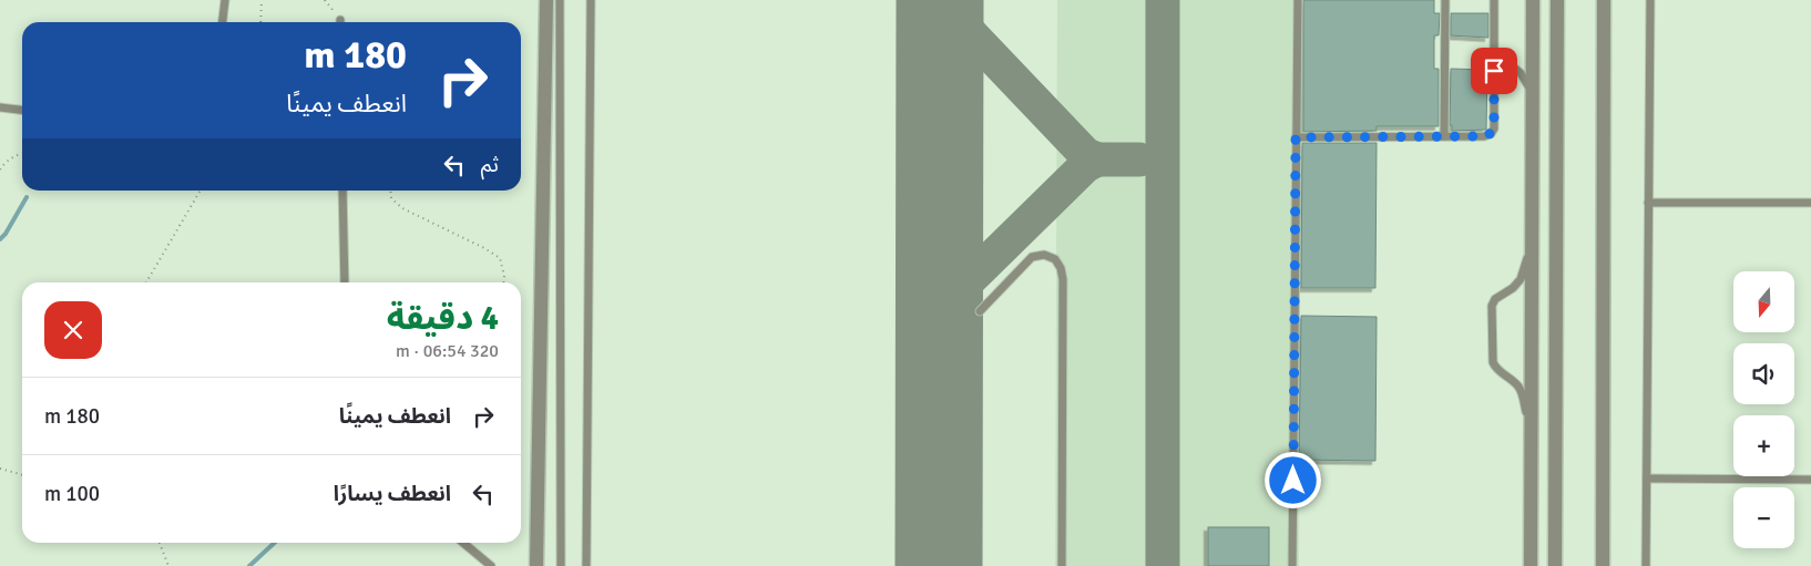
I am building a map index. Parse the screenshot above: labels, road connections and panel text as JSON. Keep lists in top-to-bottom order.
{
  "north": "bottom",
  "page": {
    "turn": ["180 m", "انعطف يمينًا"],
    "then": "ثم",
    "map_buttons": ["+", "−"],
    "heading": ["4 دقيقة", "320 m · 06:54"],
    "list": [
      {
        "name": "انعطف يمينًا",
        "value": "180 m"
      },
      {
        "name": "انعطف يسارًا",
        "value": "100 m"
      }
    ]
  }
}
